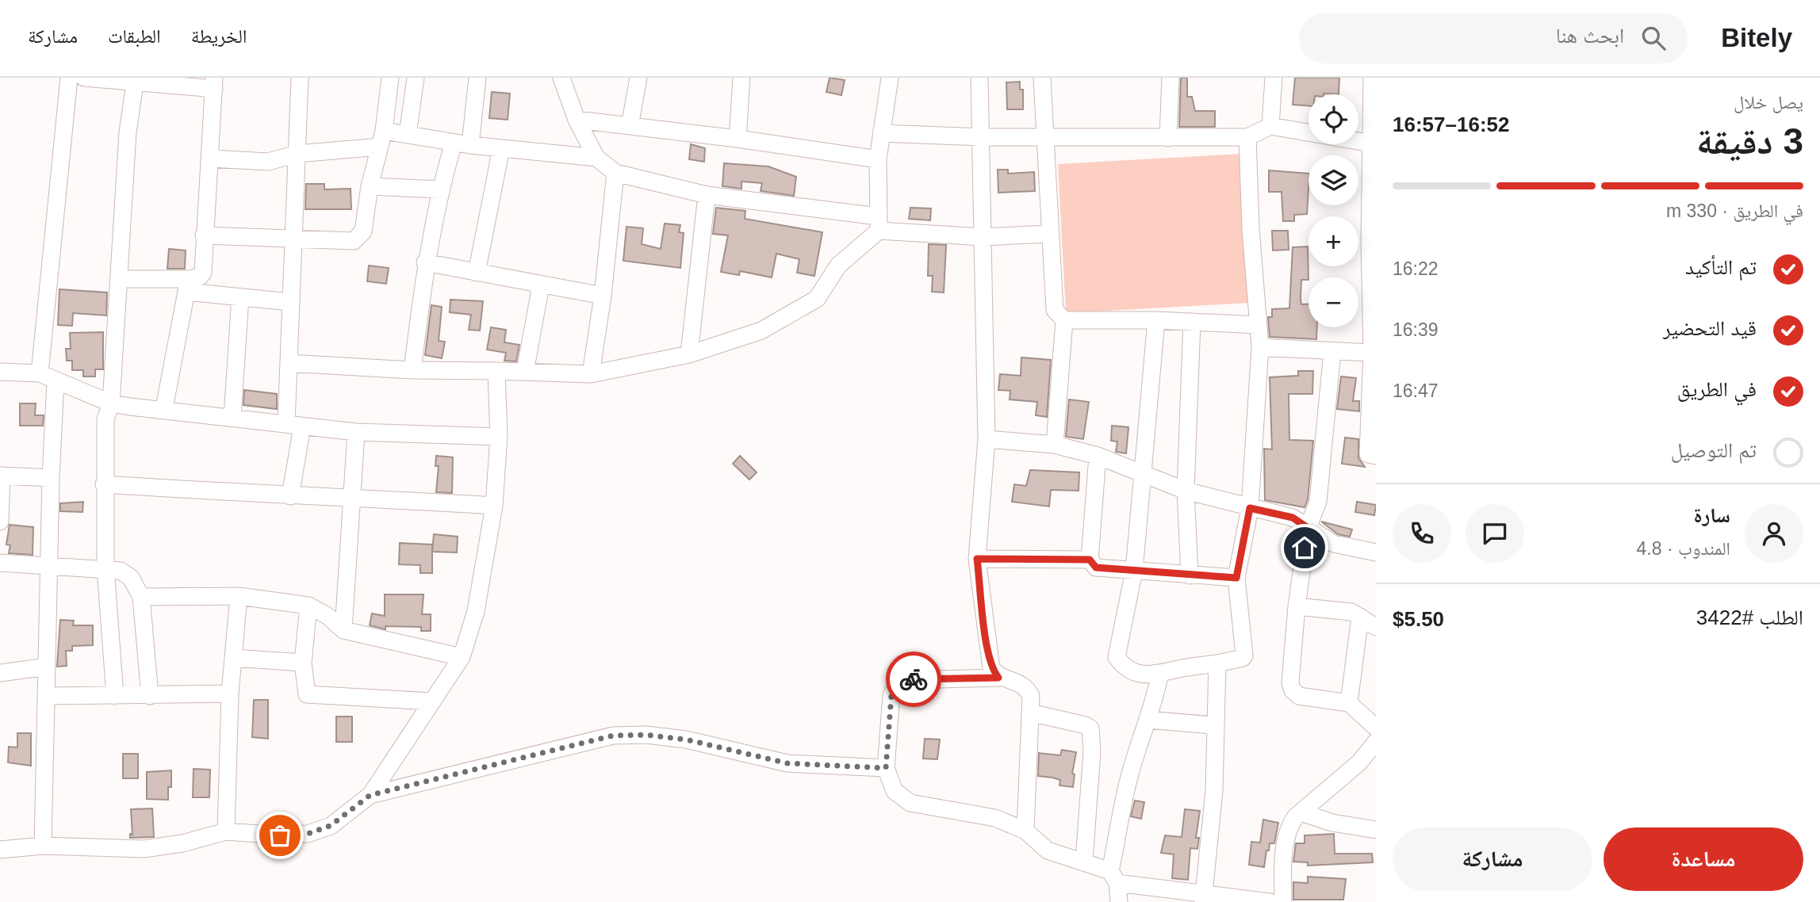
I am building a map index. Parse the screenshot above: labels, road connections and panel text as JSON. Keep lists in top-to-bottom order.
{
  "page": {
    "header": "Bitely",
    "search": "ابحث هنا",
    "nav": ["الخريطة", "الطبقات", "مشاركة"],
    "heading": ["3 دقيقة", "يصل خلال", "16:52–16:57"],
    "panel": [
      "سارة",
      "المندوب · 4.8",
      "الطلب #3422",
      "$5.50"
    ],
    "map_buttons": ["+", "−"],
    "bar": "في الطريق · 330 m",
    "list": [
      ["تم التأكيد", "16:22"],
      ["قيد التحضير", "16:39"],
      ["في الطريق", "16:47"],
      "تم التوصيل"
    ],
    "buttons": ["مساعدة", "مشاركة"]
  }
}
